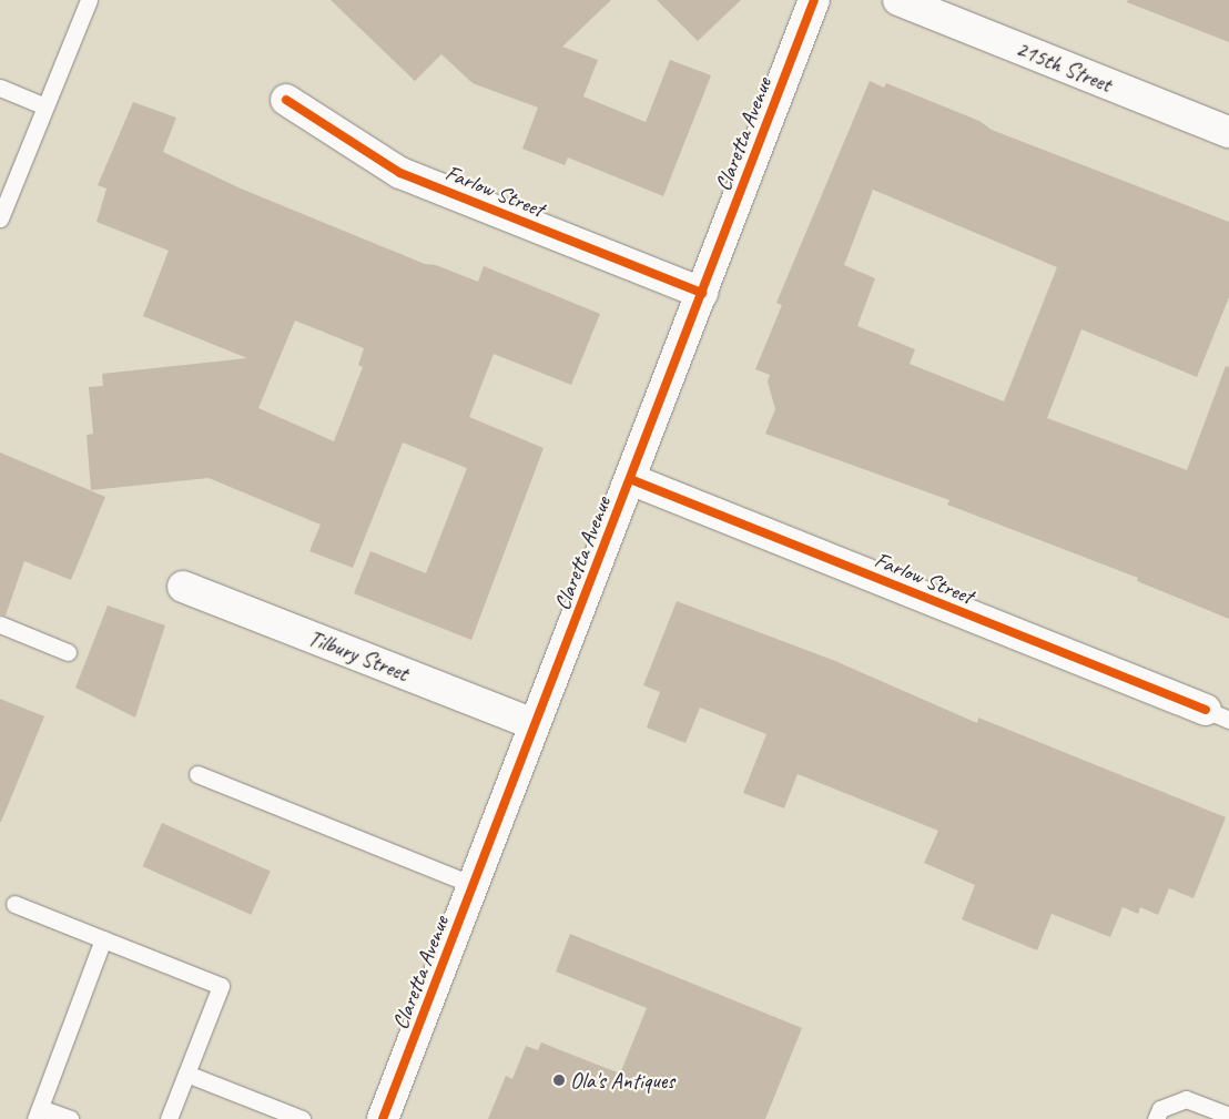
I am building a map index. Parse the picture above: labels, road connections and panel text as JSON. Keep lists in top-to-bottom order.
{
  "streets": {
    "street": [
      "215th Street",
      "Claretta Avenue",
      "Farlow Street",
      "Tilbury Street"
    ]
  },
  "crossings": [
    ["Claretta Avenue", "Farlow Street"],
    ["Claretta Avenue", "Tilbury Street"]
  ],
  "places": ["Ola's Antiques"]
}
